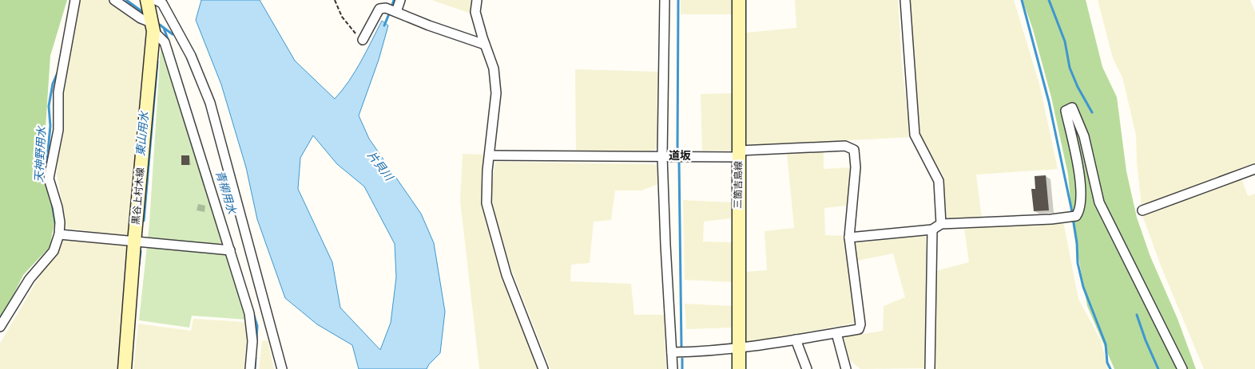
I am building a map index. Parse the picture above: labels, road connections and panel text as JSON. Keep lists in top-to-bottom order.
{
  "streets": {
    "main road": ["三箇吉島線", "黒谷上村木線"]
  },
  "districts": ["道坂"],
  "water": [
    "東山用水",
    "天神野用水",
    "片貝川",
    "青柳用水"
  ]
}
